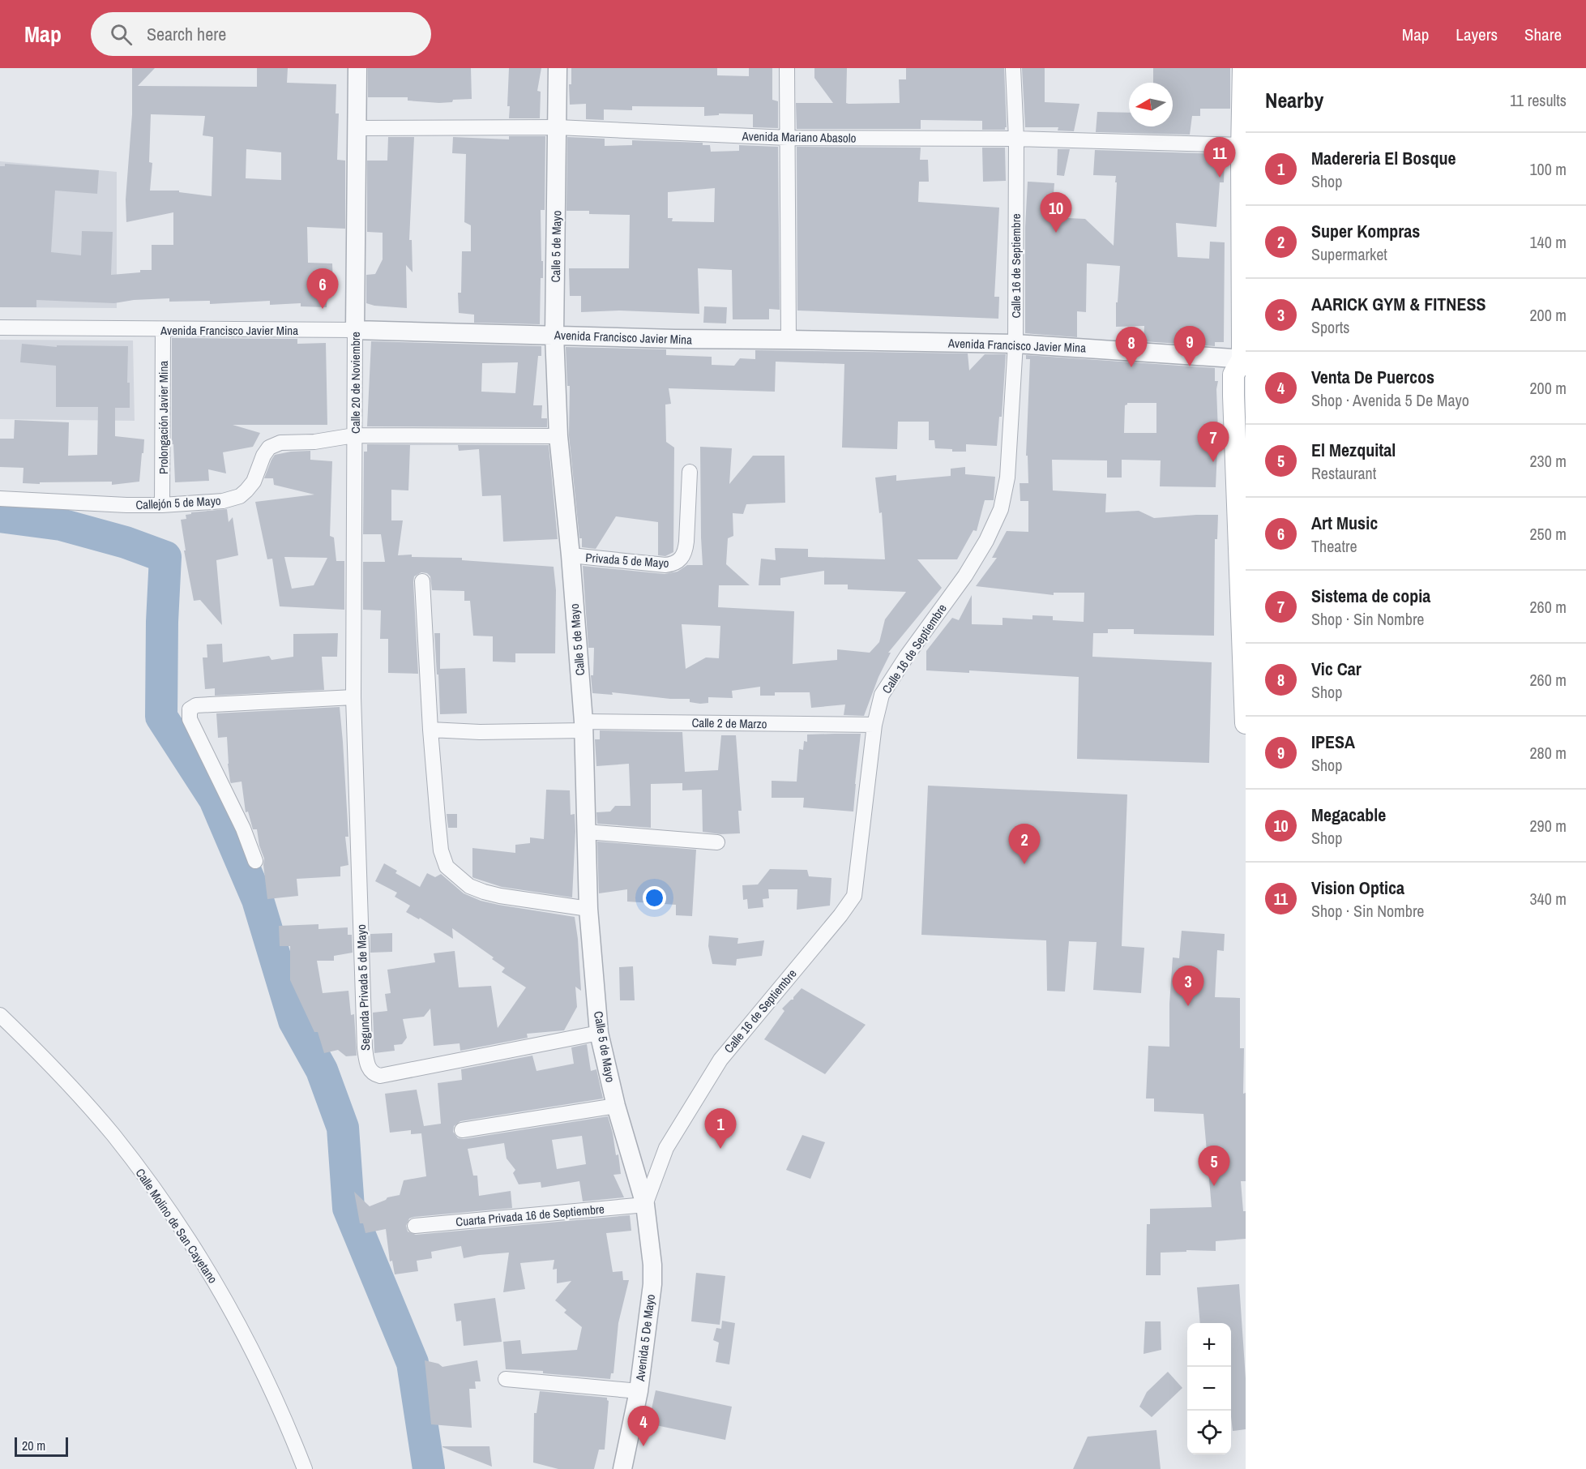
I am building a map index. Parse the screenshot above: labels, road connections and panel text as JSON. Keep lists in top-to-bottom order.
{
  "streets": {
    "street": [
      "Avenida Mariano Abasolo",
      "Calle 5 de Mayo",
      "Calle 16 de Septiembre",
      "Avenida Francisco Javier Mina",
      "Calle 20 de Noviembre",
      "Prolongación Javier Mina",
      "Callejón 5 de Mayo",
      "Privada 5 de Mayo",
      "Calle 2 de Marzo",
      "Segunda Privada 5 de Mayo",
      "Cuarta Privada 16 de Septiembre",
      "Calle Molino de San Cayetano",
      "Avenida 5 De Mayo"
    ]
  },
  "crossings": [
    ["Avenida Mariano Abasolo", "Calle 5 de Mayo"],
    ["Avenida Mariano Abasolo", "Calle 16 de Septiembre"],
    ["Avenida Mariano Abasolo", "Calle 20 de Noviembre"],
    ["Calle 5 de Mayo", "Calle 16 de Septiembre"],
    ["Calle 5 de Mayo", "Avenida Francisco Javier Mina"],
    ["Calle 5 de Mayo", "Callejón 5 de Mayo"],
    ["Calle 5 de Mayo", "Privada 5 de Mayo"],
    ["Calle 5 de Mayo", "Calle 2 de Marzo"],
    ["Calle 5 de Mayo", "Segunda Privada 5 de Mayo"],
    ["Calle 5 de Mayo", "Cuarta Privada 16 de Septiembre"],
    ["Calle 5 de Mayo", "Avenida 5 De Mayo"],
    ["Calle 16 de Septiembre", "Avenida Francisco Javier Mina"],
    ["Calle 16 de Septiembre", "Calle 2 de Marzo"],
    ["Calle 16 de Septiembre", "Cuarta Privada 16 de Septiembre"],
    ["Calle 16 de Septiembre", "Avenida 5 De Mayo"],
    ["Avenida Francisco Javier Mina", "Calle 20 de Noviembre"],
    ["Avenida Francisco Javier Mina", "Prolongación Javier Mina"],
    ["Calle 20 de Noviembre", "Callejón 5 de Mayo"],
    ["Calle 20 de Noviembre", "Segunda Privada 5 de Mayo"],
    ["Prolongación Javier Mina", "Callejón 5 de Mayo"],
    ["Cuarta Privada 16 de Septiembre", "Avenida 5 De Mayo"]
  ],
  "scale_bar": "20 m",
  "north": "left",
  "page": {
    "header": "Map",
    "search": "Search here",
    "nav": ["Map", "Layers", "Share"],
    "heading": ["Nearby", "11 results"],
    "list": [
      {
        "mark": "1",
        "name": "Madereria El Bosque",
        "note": "Shop",
        "value": "100 m"
      },
      {
        "mark": "2",
        "name": "Super Kompras",
        "note": "Supermarket",
        "value": "140 m"
      },
      {
        "mark": "3",
        "name": "AARICK GYM & FITNESS",
        "note": "Sports",
        "value": "200 m"
      },
      {
        "mark": "4",
        "name": "Venta De Puercos",
        "note": "Shop · Avenida 5 De Mayo",
        "value": "200 m"
      },
      {
        "mark": "5",
        "name": "El Mezquital",
        "note": "Restaurant",
        "value": "230 m"
      },
      {
        "mark": "6",
        "name": "Art Music",
        "note": "Theatre",
        "value": "250 m"
      },
      {
        "mark": "7",
        "name": "Sistema de copia",
        "note": "Shop · Sin Nombre",
        "value": "260 m"
      },
      {
        "mark": "8",
        "name": "Vic Car",
        "note": "Shop",
        "value": "260 m"
      },
      {
        "mark": "9",
        "name": "IPESA",
        "note": "Shop",
        "value": "280 m"
      },
      {
        "mark": "10",
        "name": "Megacable",
        "note": "Shop",
        "value": "290 m"
      },
      {
        "mark": "11",
        "name": "Vision Optica",
        "note": "Shop · Sin Nombre",
        "value": "340 m"
      }
    ],
    "pins": [
      "11",
      "10",
      "6",
      "9",
      "8",
      "7",
      "2",
      "3",
      "1",
      "5",
      "4"
    ],
    "map_buttons": ["+", "−"],
    "scale": "20 m"
  }
}
